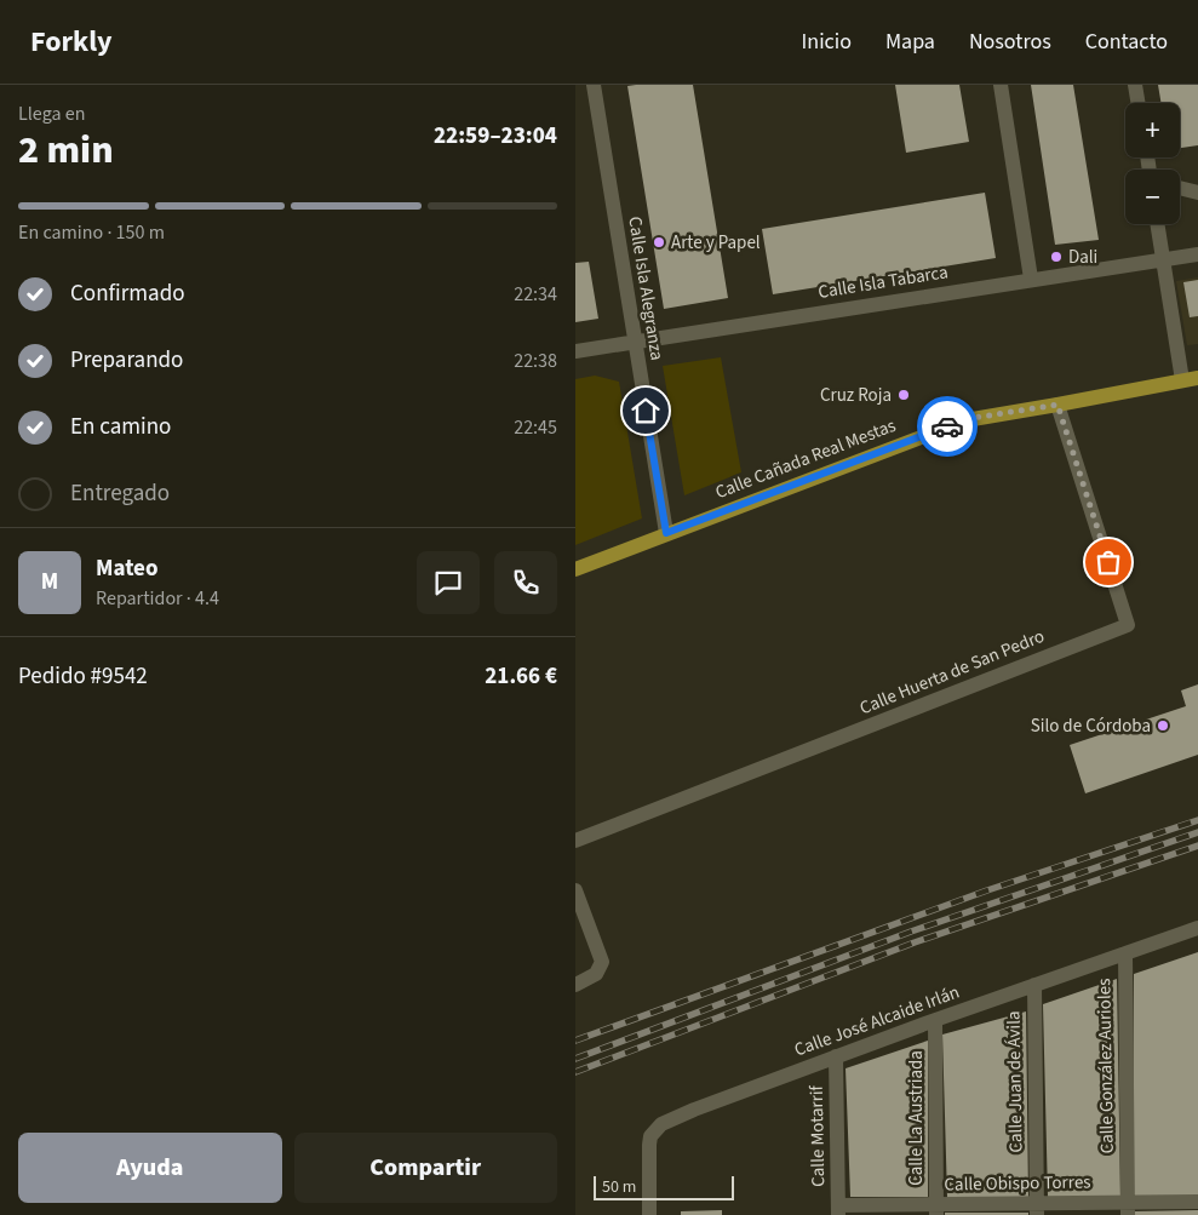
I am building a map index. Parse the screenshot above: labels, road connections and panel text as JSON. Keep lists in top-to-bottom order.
{
  "streets": {
    "main road": ["Calle Cañada Real Mestas"],
    "street": [
      "Calle Isla Tabarca",
      "Calle Isla Alegranza",
      "Calle Huerta de San Pedro",
      "Calle José Alcaide Irlán",
      "Calle González Aurioles",
      "Calle Juan de Ávila",
      "Calle La Austriada",
      "Calle Motarrif",
      "Calle Obispo Torres"
    ]
  },
  "crossings": [
    ["Calle Isla Tabarca", "Calle Isla Alegranza"],
    ["Calle Isla Alegranza", "Calle Cañada Real Mestas"],
    ["Calle Cañada Real Mestas", "Calle Huerta de San Pedro"],
    ["Calle José Alcaide Irlán", "Calle González Aurioles"],
    ["Calle José Alcaide Irlán", "Calle Juan de Ávila"],
    ["Calle José Alcaide Irlán", "Calle La Austriada"],
    ["Calle José Alcaide Irlán", "Calle Motarrif"],
    ["Calle González Aurioles", "Calle Obispo Torres"],
    ["Calle Juan de Ávila", "Calle Obispo Torres"],
    ["Calle La Austriada", "Calle Obispo Torres"],
    ["Calle Motarrif", "Calle Obispo Torres"]
  ],
  "places": [
    "Arte y Papel",
    "Dali",
    "Cruz Roja",
    "Silo de Córdoba"
  ],
  "scale_bar": "50 m",
  "page": {
    "header": "Forkly",
    "nav": [
      "Inicio",
      "Mapa",
      "Nosotros",
      "Contacto"
    ],
    "heading": ["2 min", "Llega en", "22:59–23:04"],
    "panel": [
      "Mateo",
      "Repartidor · 4.4",
      "Pedido #9542",
      "21.66 €"
    ],
    "map_buttons": ["+", "−"],
    "bar": "En camino · 150 m",
    "list": [
      ["Confirmado", "22:34"],
      ["Preparando", "22:38"],
      ["En camino", "22:45"],
      "Entregado"
    ],
    "round": "M",
    "buttons": ["Ayuda", "Compartir"],
    "scale": "50 m"
  }
}
